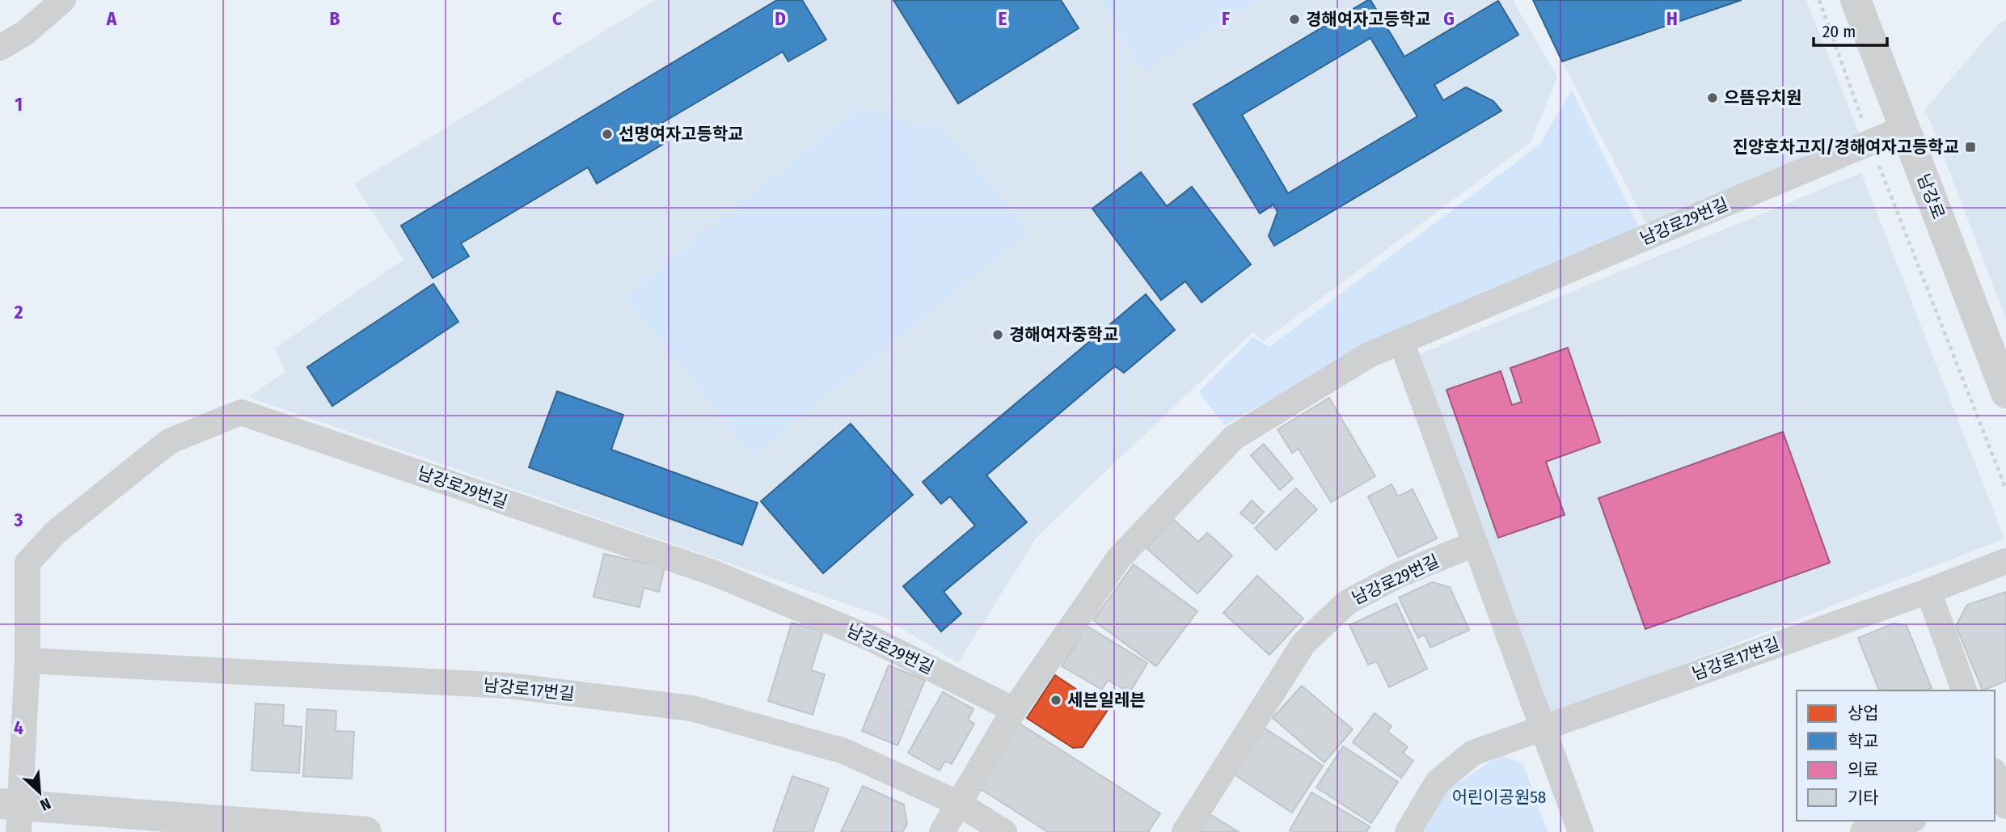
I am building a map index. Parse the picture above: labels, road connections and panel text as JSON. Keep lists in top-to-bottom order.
{
  "streets": {
    "street": ["남강로", "남강로29번길", "남강로17번길"]
  },
  "crossings": [
    ["남강로", "남강로29번길"],
    ["남강로29번길", "남강로17번길"]
  ],
  "parks": ["어린이공원58"],
  "places": {
    "other": [
      "경해여자고등학교",
      "으뜸유치원",
      "선명여자고등학교",
      "경해여자중학교",
      "세븐일레븐"
    ],
    "transit": ["진양호차고지/경해여자고등학교"]
  },
  "legend": [
    "상업",
    "학교",
    "의료",
    "기타"
  ],
  "scale_bar": "20 m",
  "north": "bottom right",
  "grid": {
    "columns": [
      "A",
      "B",
      "C",
      "D",
      "E",
      "F",
      "G",
      "H"
    ],
    "rows": [
      "1",
      "2",
      "3",
      "4"
    ]
  }
}
